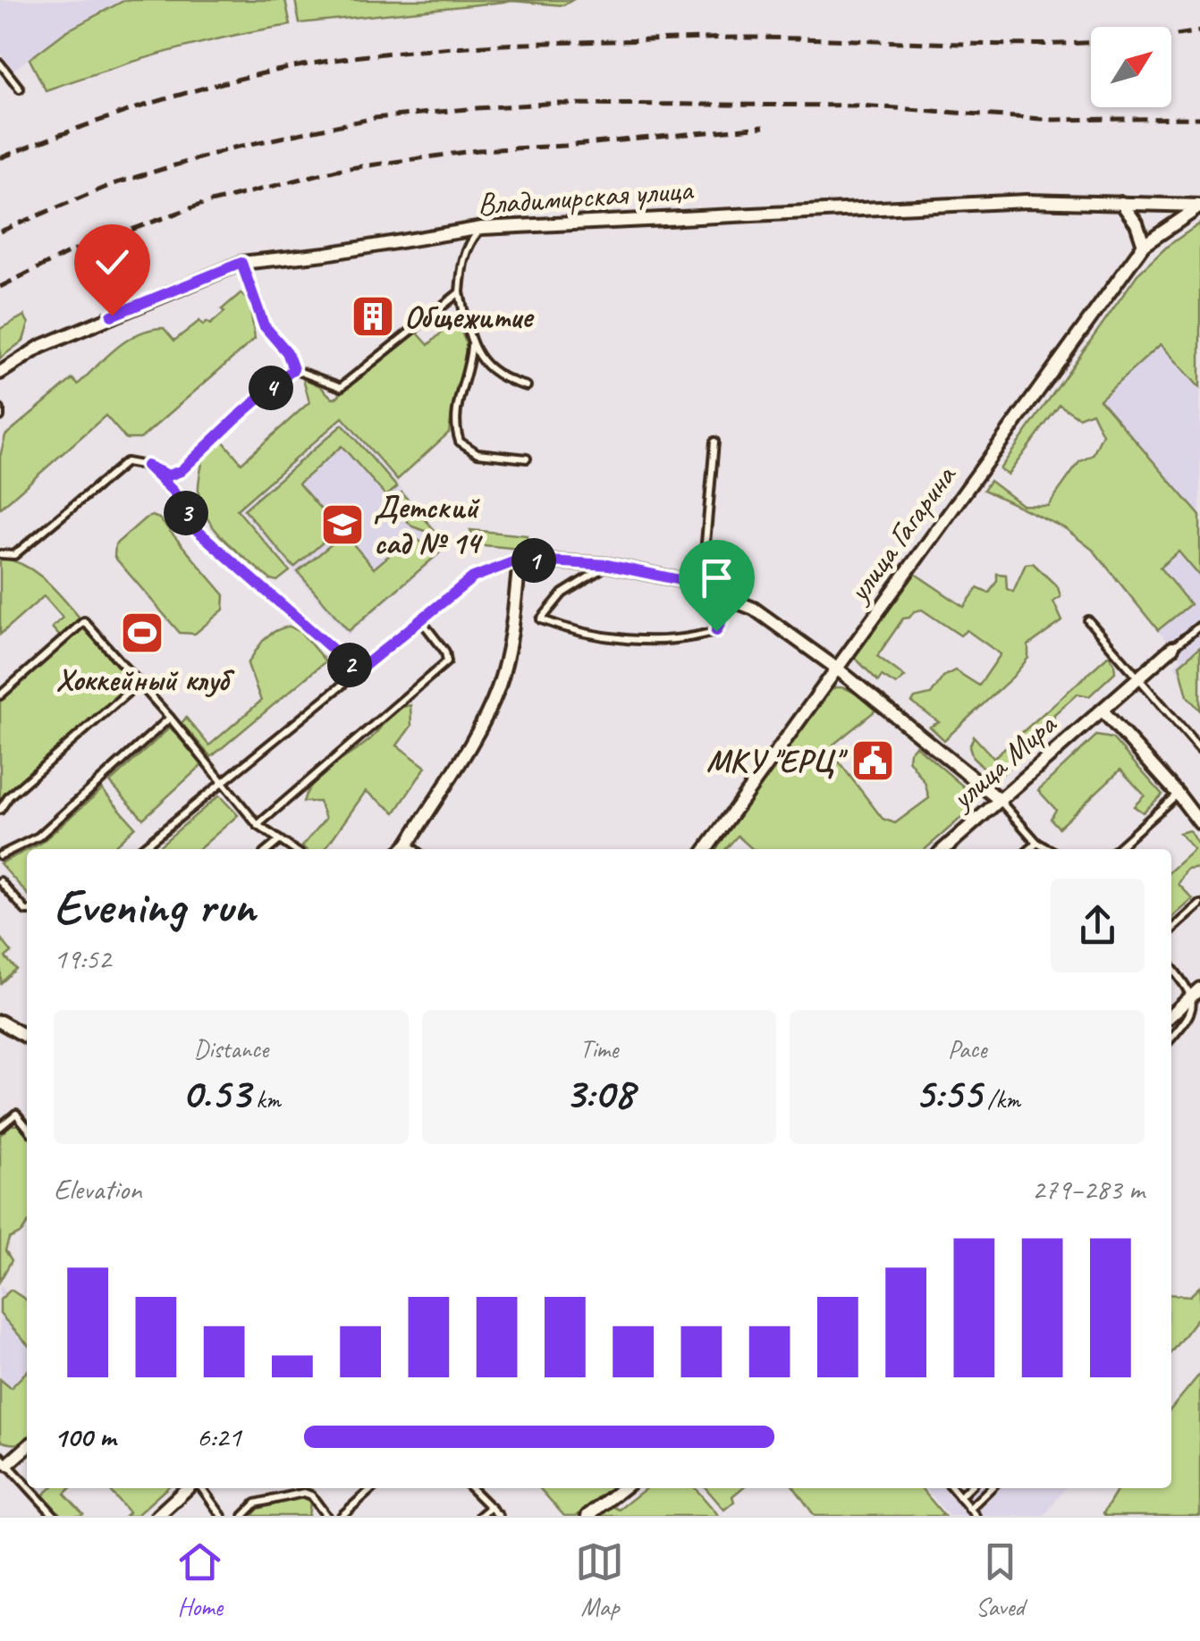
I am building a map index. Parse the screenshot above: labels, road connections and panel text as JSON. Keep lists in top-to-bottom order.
{
  "streets": {
    "street": ["Владимирская улица", "улица Гагарина", "улица Мира"]
  },
  "crossings": [
    ["Владимирская улица", "улица Гагарина"]
  ],
  "places": {
    "building": ["Общежитие"],
    "school or university": ["Детский сад № 14"],
    "sports": ["Хоккейный клуб"],
    "public building": ["МКУ \"ЕРЦ\""]
  },
  "north": "top right",
  "page": {
    "pins": [
      "4",
      "3",
      "1",
      "2"
    ],
    "heading": ["Evening run", "19:52"],
    "stats": [
      ["Distance", "0.53 km"],
      ["Time", "3:08"],
      ["Pace", "5:55 /km"]
    ],
    "chart": ["Elevation", "279–283 m"],
    "list": [
      {
        "name": "100 m",
        "note": "6:21"
      }
    ],
    "tabs": ["Home", "Map", "Saved"]
  }
}
